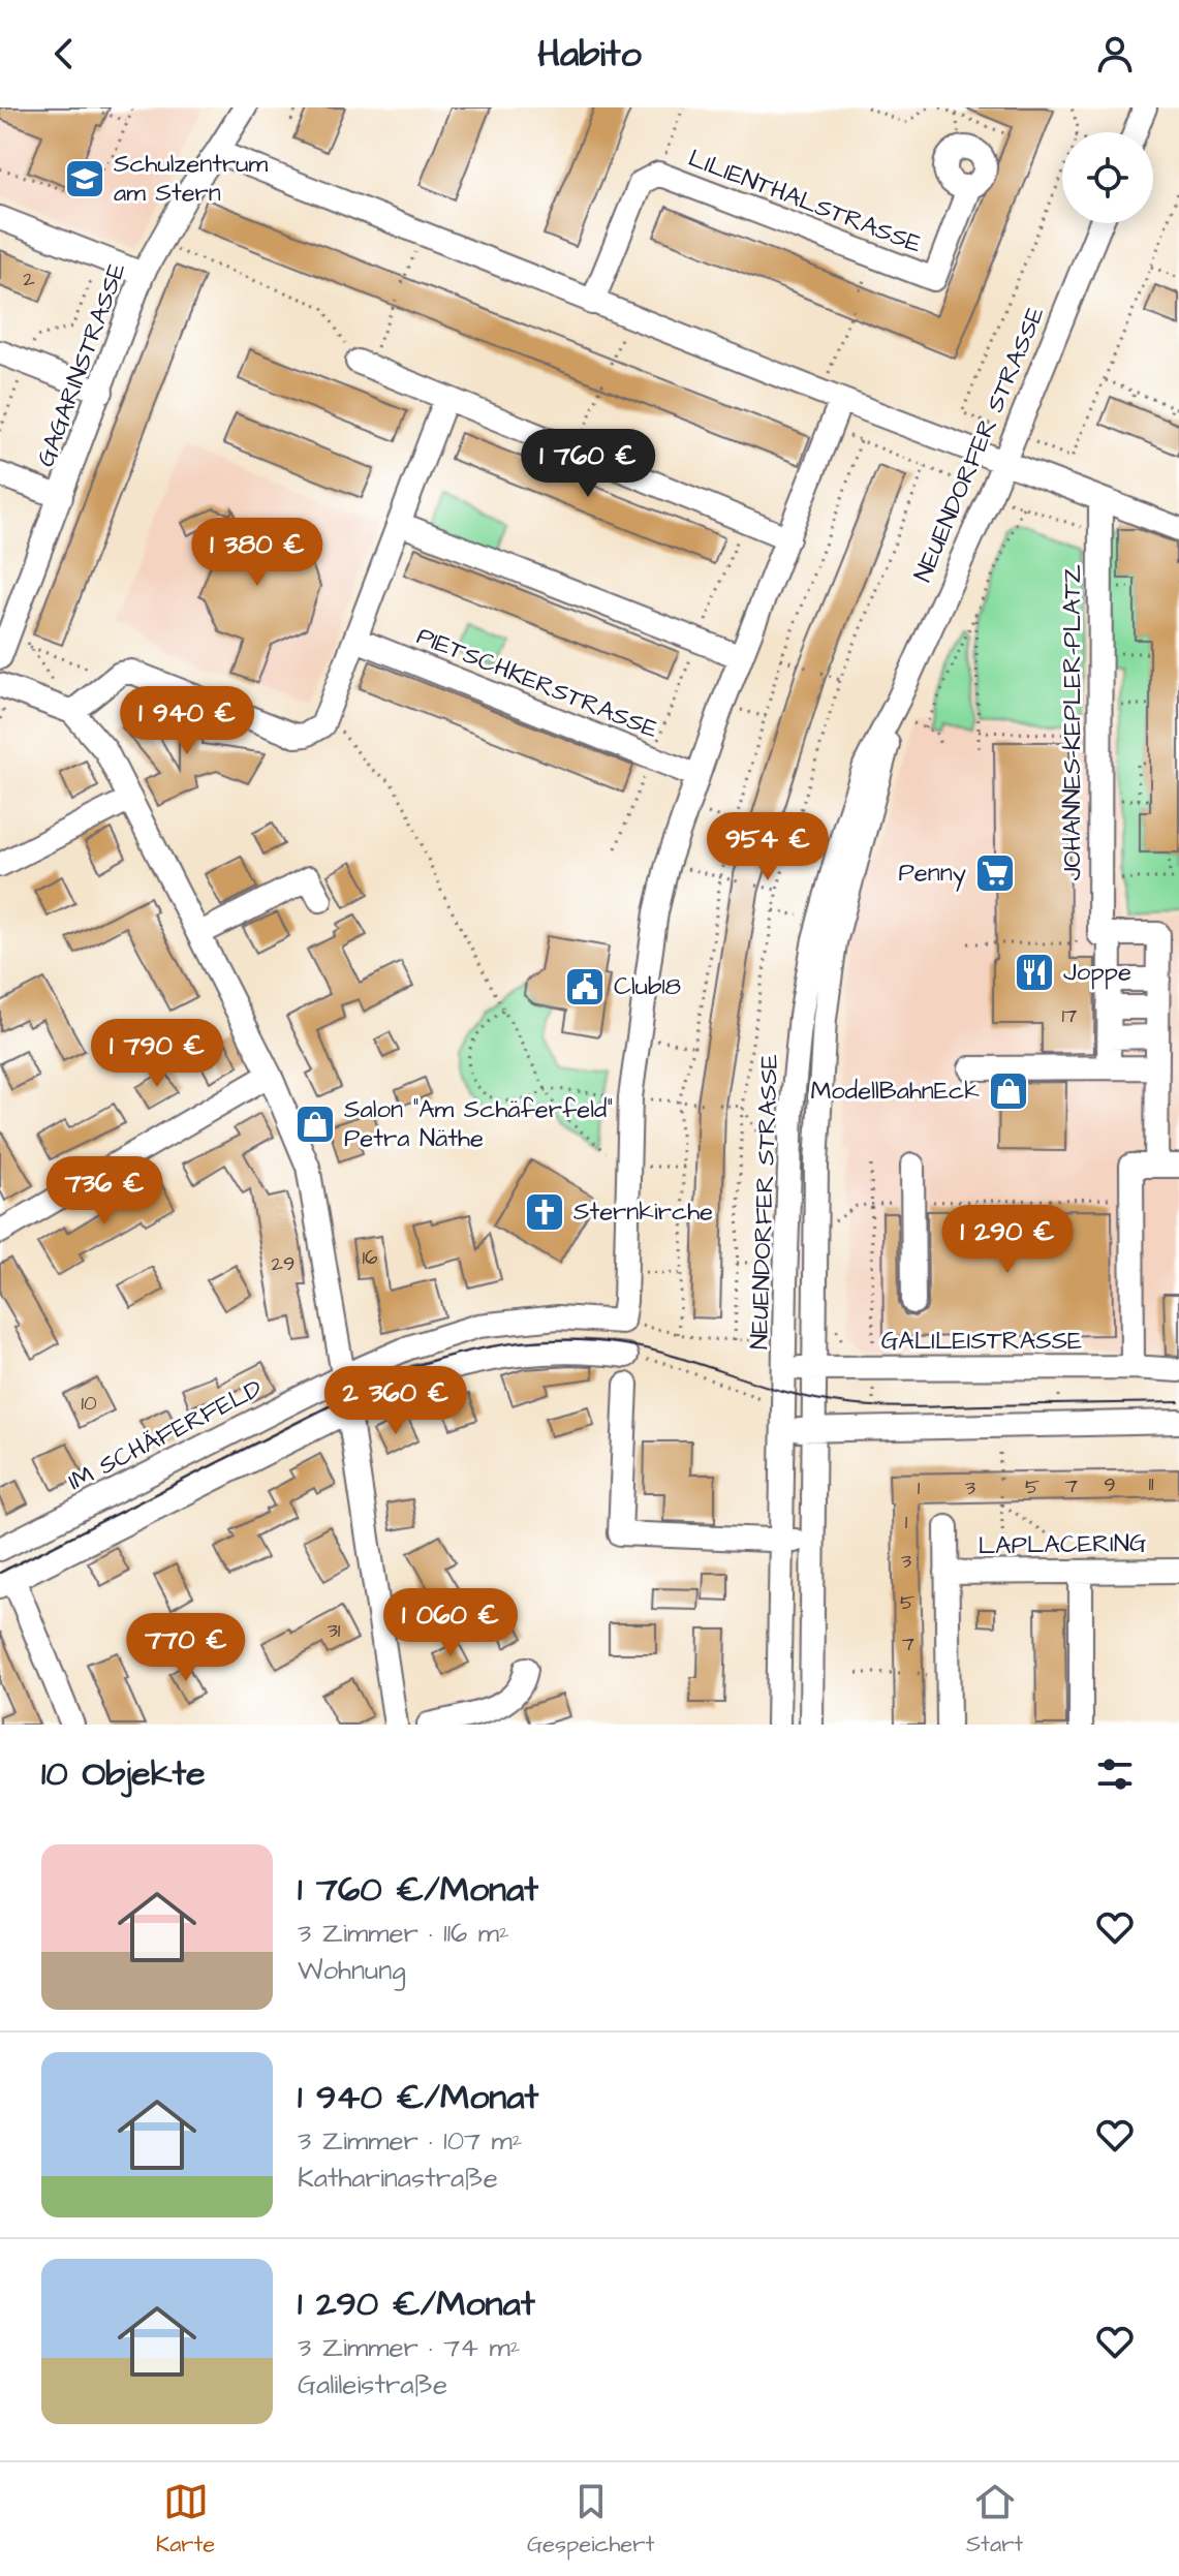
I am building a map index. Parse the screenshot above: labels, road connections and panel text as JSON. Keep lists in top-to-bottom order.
{
  "streets": {
    "street": [
      "LILIENTHALSTRASSE",
      "GAGARINSTRASSE",
      "NEUENDORFER STRASSE",
      "PIETSCHKERSTRASSE",
      "JOHANNES-KEPLER-PLATZ",
      "GALILEISTRASSE",
      "IM SCHÄFERFELD",
      "LAPLACERING"
    ]
  },
  "crossings": [
    ["NEUENDORFER STRASSE", "GALILEISTRASSE"]
  ],
  "places": {
    "school or university": ["Schulzentrum am Stern"],
    "supermarket": ["Penny"],
    "restaurant": ["Joppe"],
    "public building": ["Club18"],
    "shop": ["ModellBahnEck", "Salon \"Am Schäferfeld\" Petra Näthe"],
    "church": ["Sternkirche"]
  },
  "house_numbers": [
    "2",
    "17",
    "16",
    "29",
    "10",
    "11",
    "9",
    "7",
    "5",
    "1",
    "3",
    "1",
    "3",
    "5",
    "31",
    "7"
  ],
  "page": {
    "header": "Habito",
    "price": [
      "1 760 €",
      "1 380 €",
      "1 940 €",
      "954 €",
      "1 790 €",
      "736 €",
      "1 290 €",
      "2 360 €",
      "1 060 €",
      "770 €"
    ],
    "heading": "10 Objekte",
    "list": [
      {
        "name": "1 760 €/Monat",
        "note": "3 Zimmer · 116 m² · Wohnung"
      },
      {
        "name": "1 940 €/Monat",
        "note": "3 Zimmer · 107 m² · Katharinastraße"
      },
      {
        "name": "1 290 €/Monat",
        "note": "3 Zimmer · 74 m² · Galileistraße"
      }
    ],
    "tabs": ["Karte", "Gespeichert", "Start"]
  }
}
